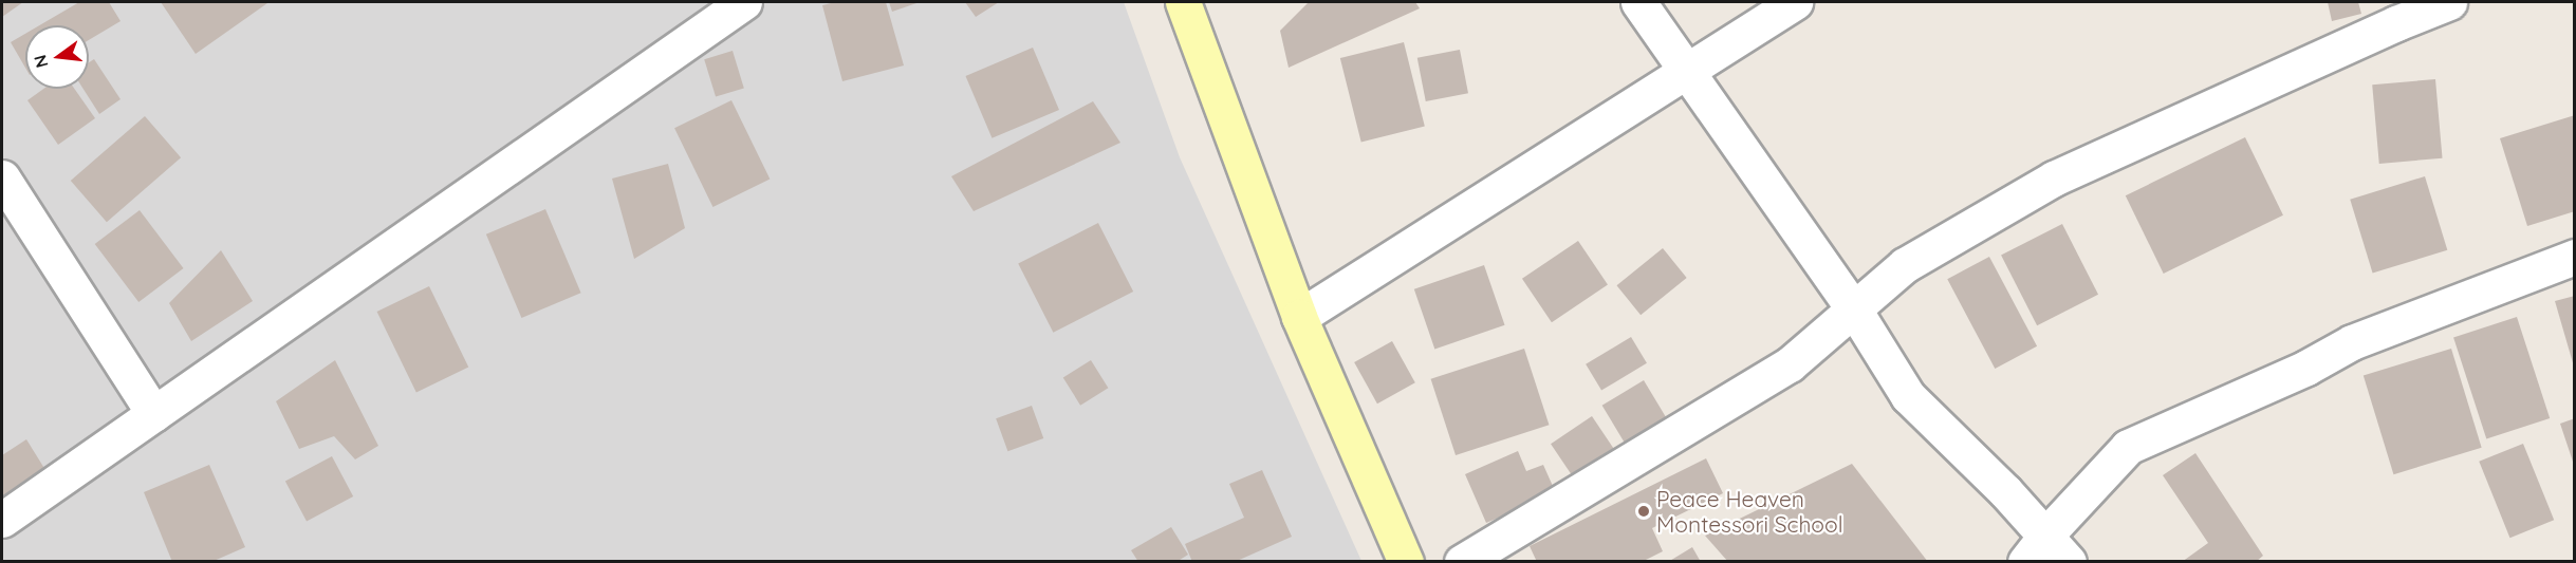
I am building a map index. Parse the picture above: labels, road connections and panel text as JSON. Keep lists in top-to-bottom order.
{
  "places": ["Peace Heaven Montessori School"],
  "north": "left"
}
